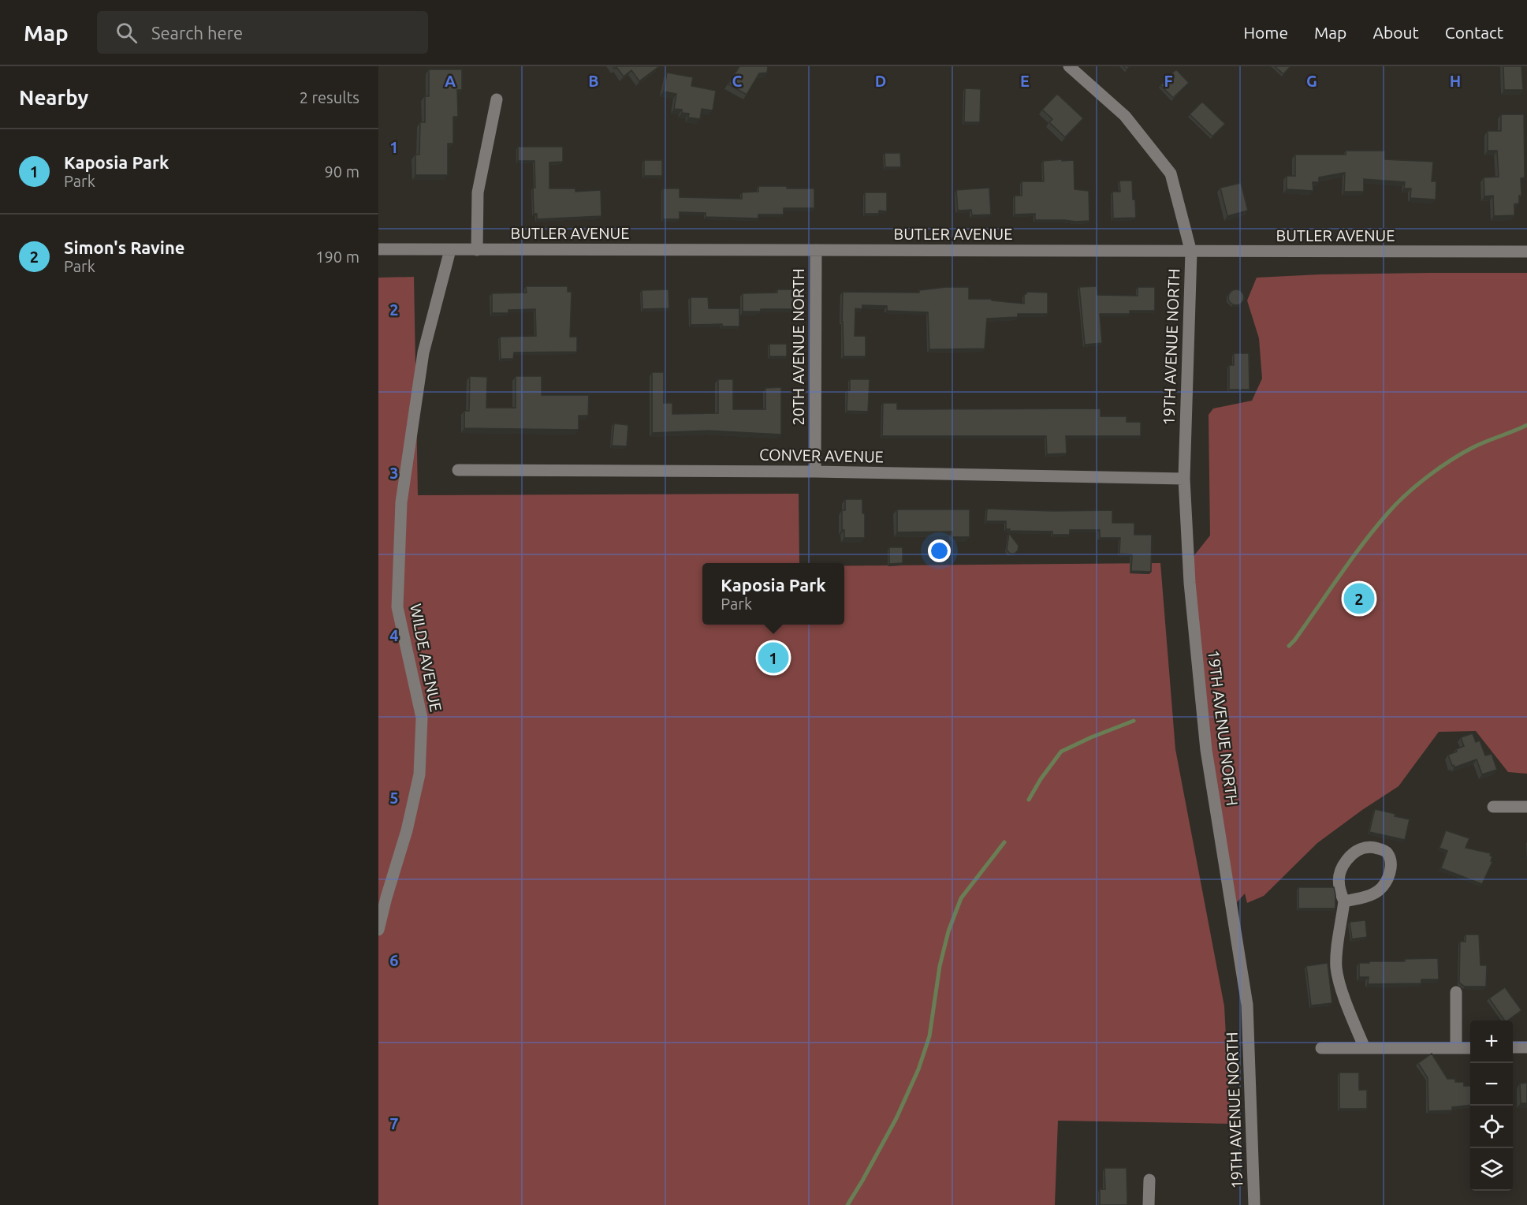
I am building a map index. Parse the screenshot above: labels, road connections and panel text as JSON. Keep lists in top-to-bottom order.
{
  "streets": {
    "street": [
      "BUTLER AVENUE",
      "20TH AVENUE NORTH",
      "19TH AVENUE NORTH",
      "CONVER AVENUE",
      "WILDE AVENUE"
    ]
  },
  "crossings": [
    ["BUTLER AVENUE", "20TH AVENUE NORTH"],
    ["BUTLER AVENUE", "19TH AVENUE NORTH"],
    ["BUTLER AVENUE", "WILDE AVENUE"],
    ["20TH AVENUE NORTH", "CONVER AVENUE"],
    ["19TH AVENUE NORTH", "CONVER AVENUE"]
  ],
  "page": {
    "header": "Map",
    "search": "Search here",
    "nav": [
      "Home",
      "Map",
      "About",
      "Contact"
    ],
    "heading": ["Nearby", "2 results"],
    "list": [
      {
        "mark": "1",
        "name": "Kaposia Park",
        "note": "Park",
        "value": "90 m"
      },
      {
        "mark": "2",
        "name": "Simon's Ravine",
        "note": "Park",
        "value": "190 m"
      }
    ],
    "popup": ["Kaposia Park", "Park"],
    "pins": ["2", "1"],
    "map_buttons": ["+", "−"]
  },
  "grid": {
    "columns": [
      "A",
      "B",
      "C",
      "D",
      "E",
      "F",
      "G",
      "H"
    ],
    "rows": [
      "1",
      "2",
      "3",
      "4",
      "5",
      "6",
      "7"
    ]
  }
}
